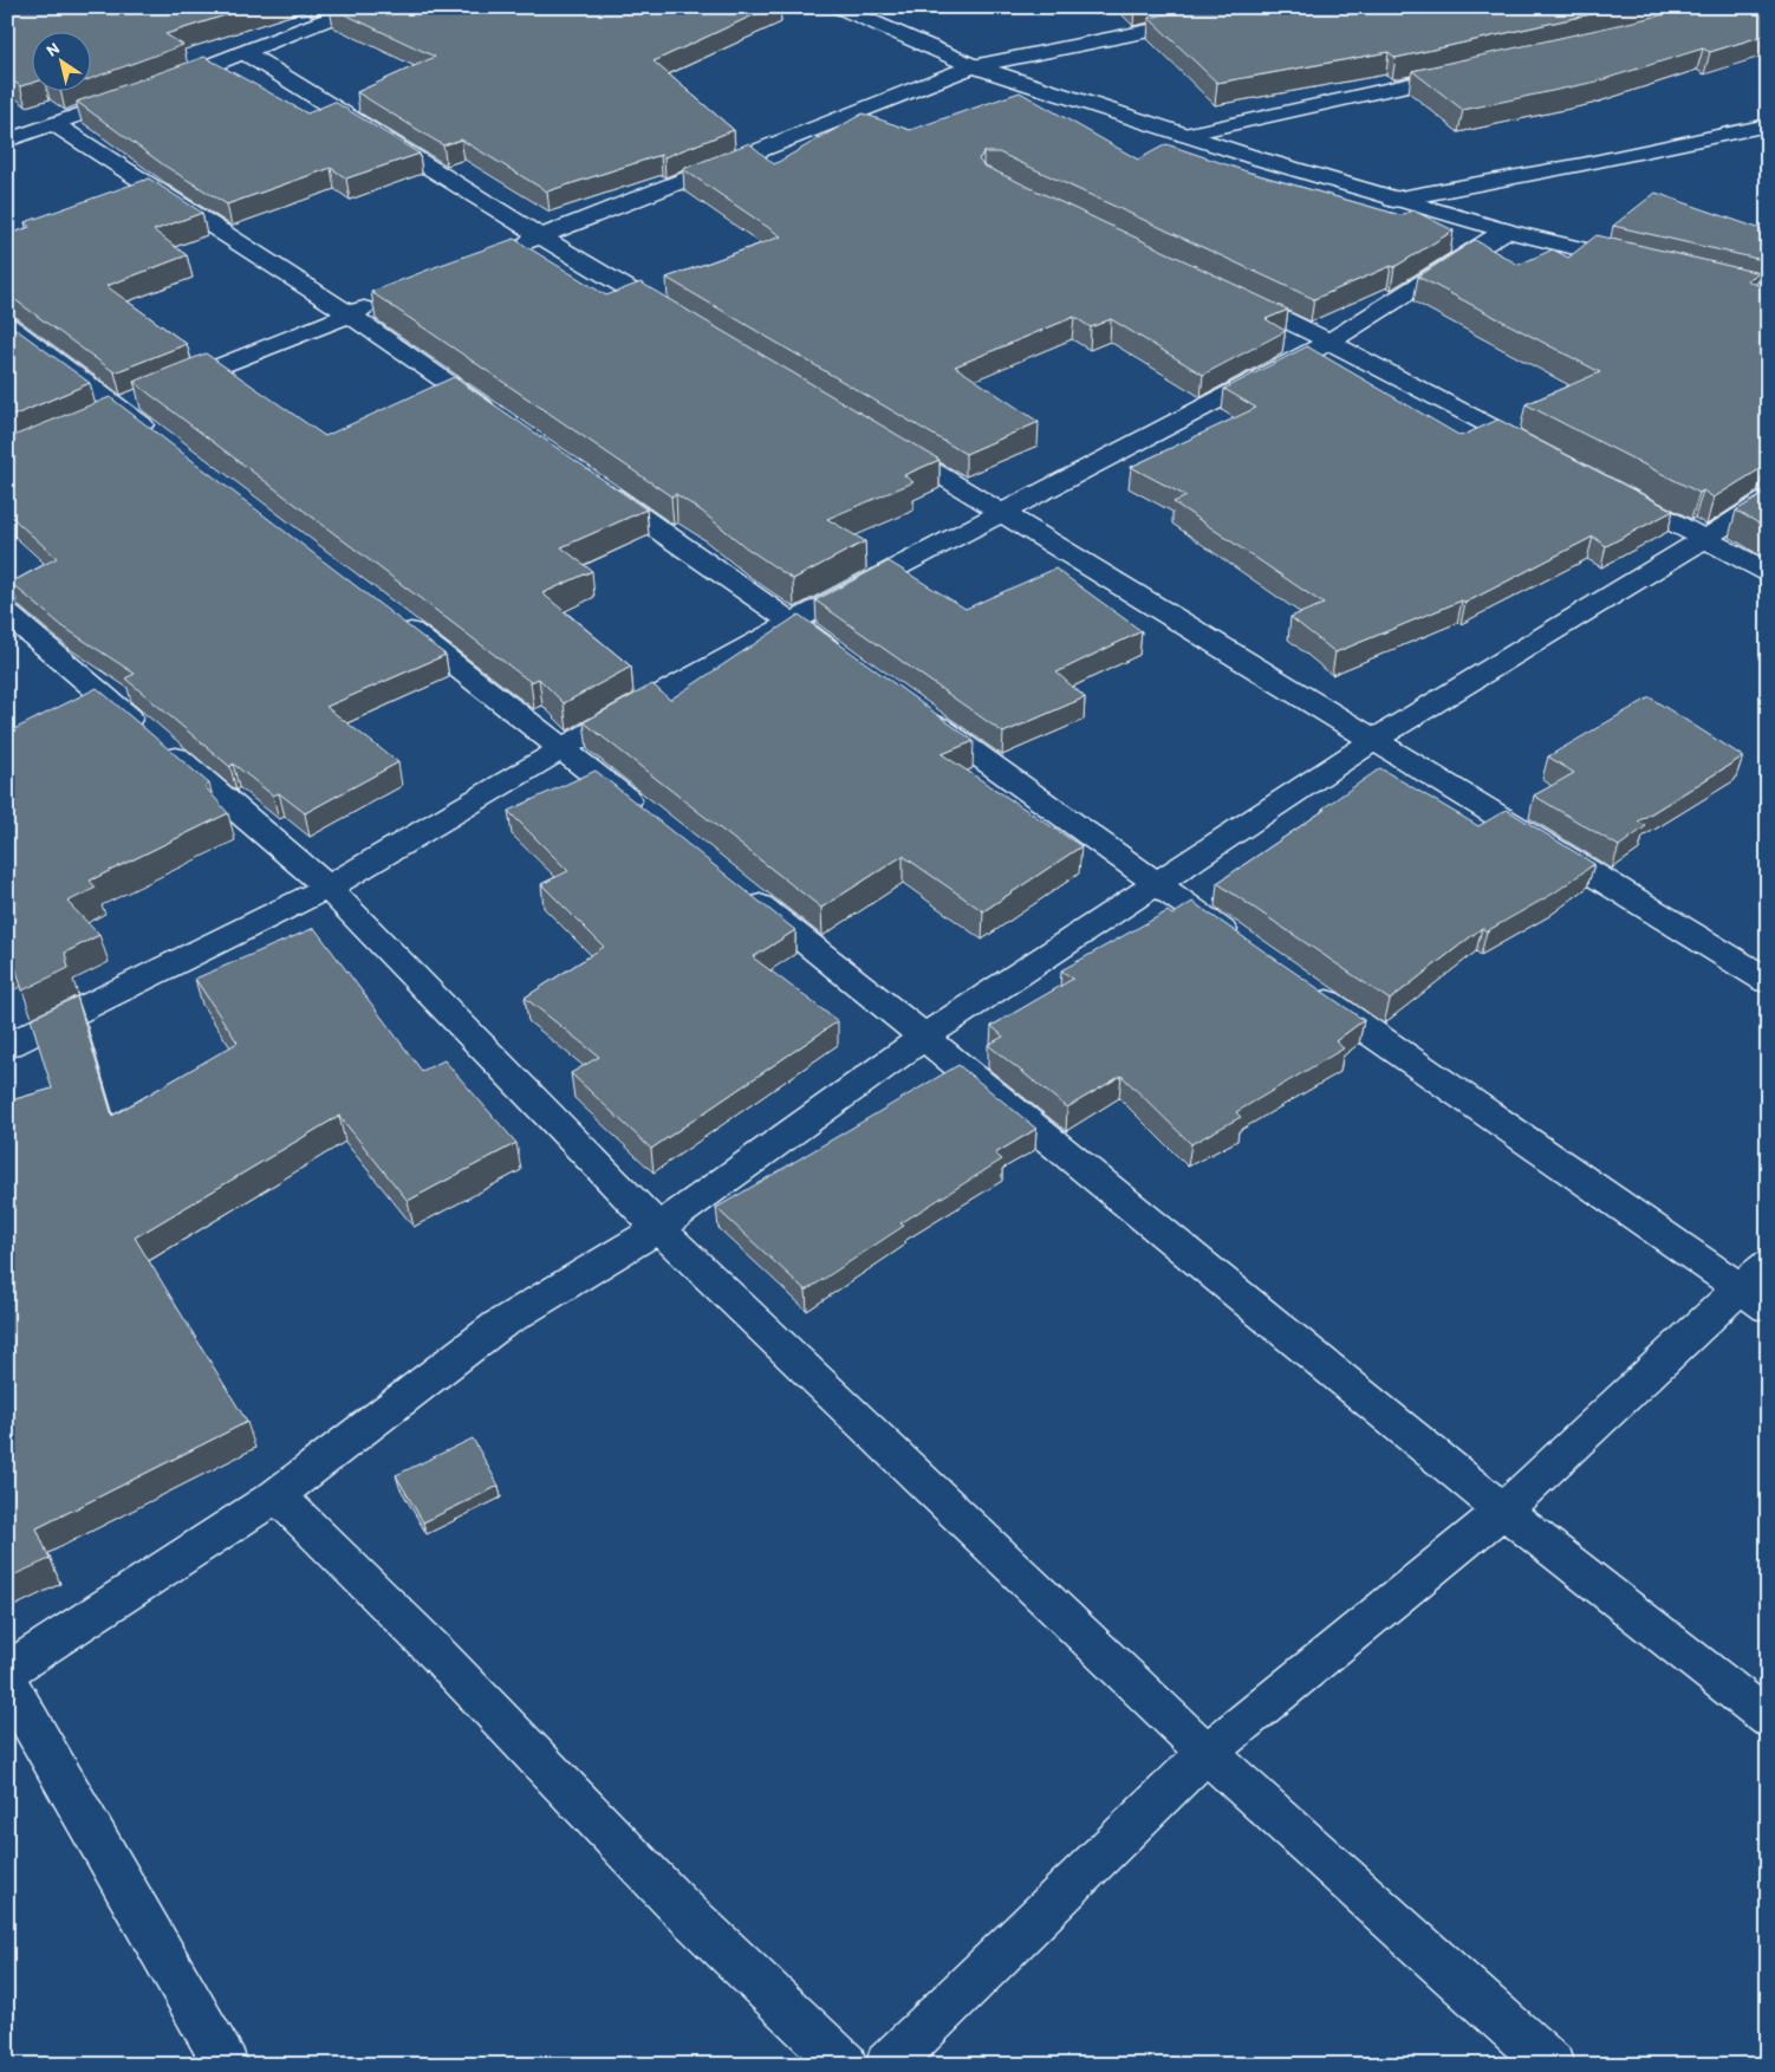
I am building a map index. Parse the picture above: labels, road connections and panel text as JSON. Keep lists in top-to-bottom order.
{
  "north": "top left"
}
